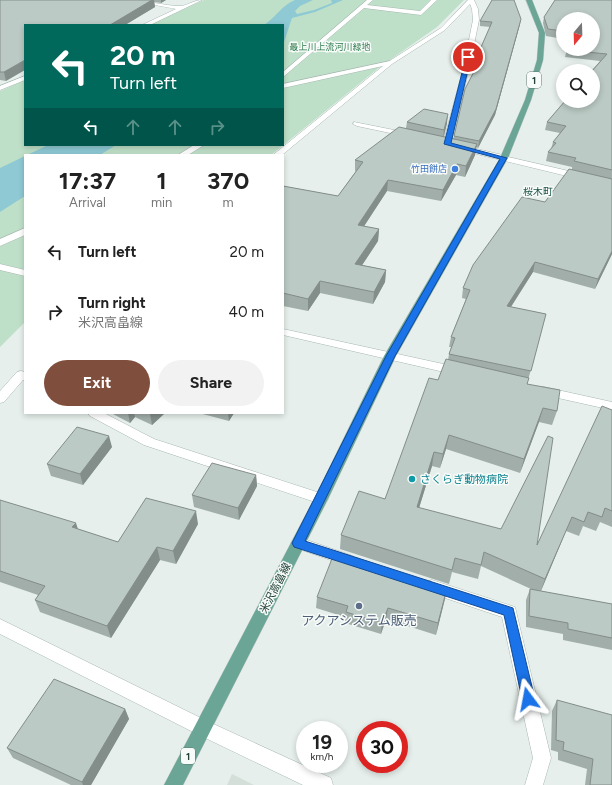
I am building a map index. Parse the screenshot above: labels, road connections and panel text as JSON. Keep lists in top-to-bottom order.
{
  "streets": {
    "main road": ["1", "米沢高畠線"]
  },
  "districts": ["桜木町"],
  "parks": ["最上川上流河川緑地"],
  "places": ["竹田餅店", "さくらぎ動物病院", "アクアシステム販売"],
  "north": "bottom",
  "page": {
    "turn": ["20 m", "Turn left"],
    "eta": [
      "17:37",
      "Arrival",
      "1",
      "min",
      "370",
      "m"
    ],
    "list": [
      {
        "name": "Turn left",
        "value": "20 m"
      },
      {
        "name": "Turn right",
        "note": "米沢高畠線",
        "value": "40 m"
      }
    ],
    "buttons": ["Exit", "Share"],
    "speed": "19 km/h",
    "limit": "30"
  }
}
